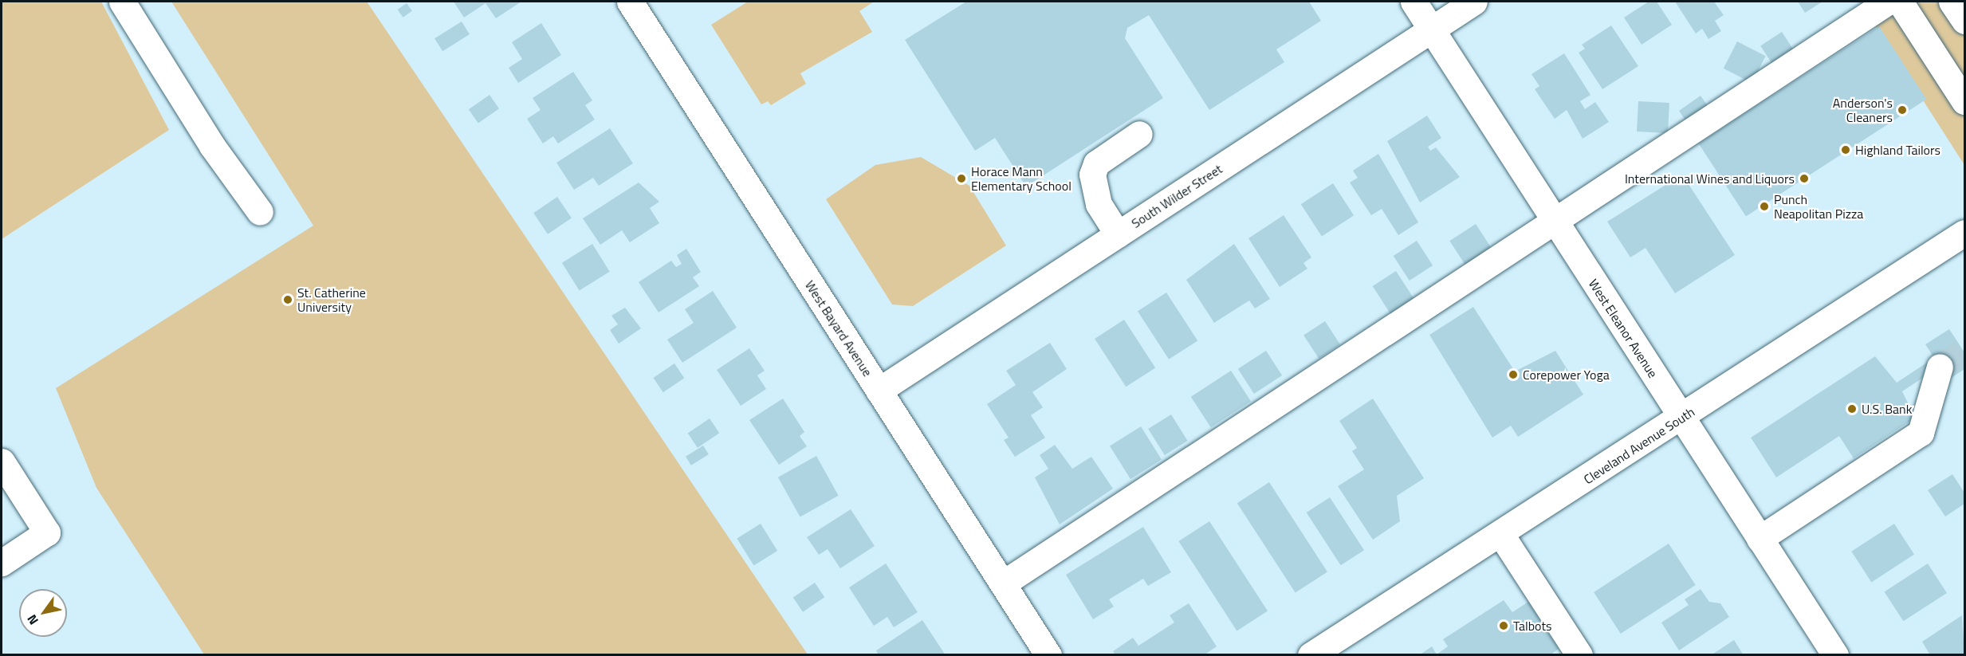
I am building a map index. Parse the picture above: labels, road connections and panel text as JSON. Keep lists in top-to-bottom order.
{
  "streets": {
    "street": [
      "South Wilder Street",
      "West Bayard Avenue",
      "West Eleanor Avenue",
      "Cleveland Avenue South"
    ]
  },
  "crossings": [
    ["South Wilder Street", "West Bayard Avenue"],
    ["South Wilder Street", "West Eleanor Avenue"],
    ["West Eleanor Avenue", "Cleveland Avenue South"]
  ],
  "places": [
    "Anderson's Cleaners",
    "Highland Tailors",
    "Horace Mann Elementary School",
    "International Wines and Liquors",
    "Punch Neapolitan Pizza",
    "St. Catherine University",
    "Corepower Yoga",
    "U.S. Bank",
    "Talbots"
  ],
  "north": "bottom left"
}
